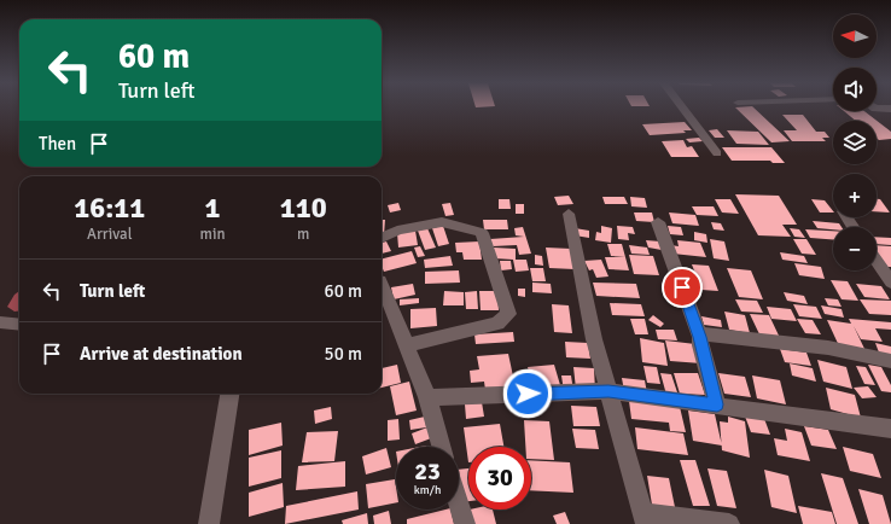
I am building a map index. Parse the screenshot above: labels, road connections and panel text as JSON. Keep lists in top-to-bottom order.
{
  "north": "left",
  "page": {
    "map_buttons": ["+", "−"],
    "turn": ["60 m", "Turn left"],
    "then": "Then",
    "eta": [
      "16:11",
      "Arrival",
      "1",
      "min",
      "110",
      "m"
    ],
    "list": [
      {
        "name": "Turn left",
        "value": "60 m"
      },
      {
        "name": "Arrive at destination",
        "value": "50 m"
      }
    ],
    "speed": "23 km/h",
    "limit": "30"
  }
}
